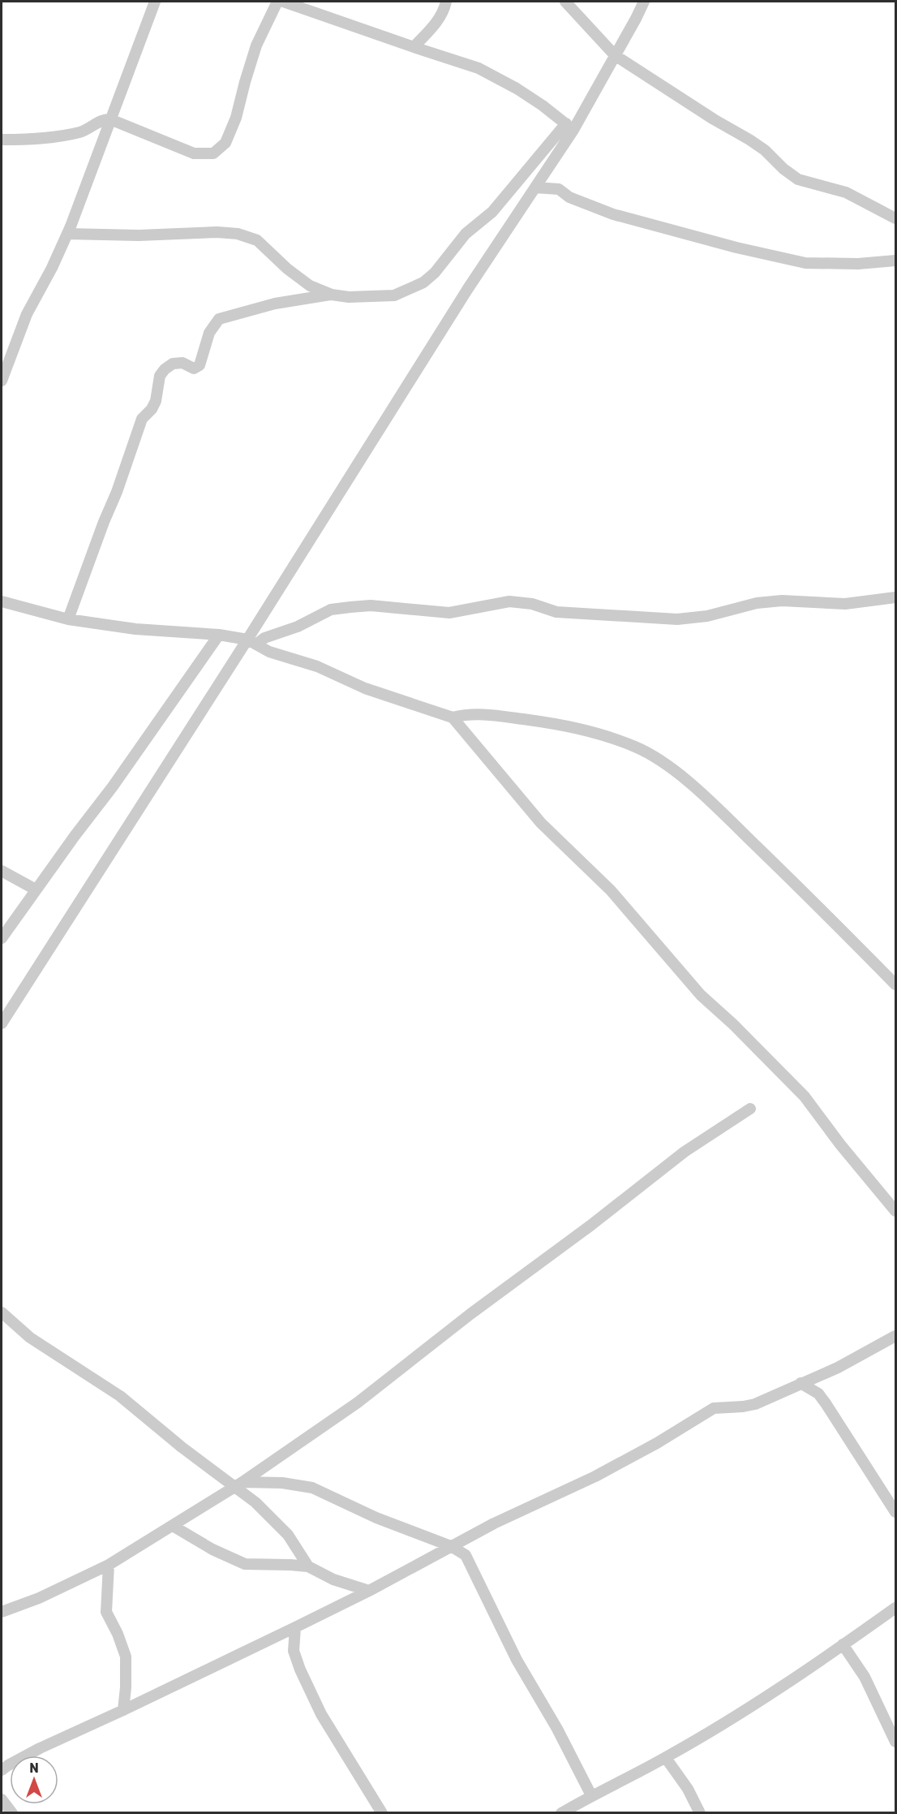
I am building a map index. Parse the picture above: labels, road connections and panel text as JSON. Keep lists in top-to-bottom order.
{
  "north": "top"
}
